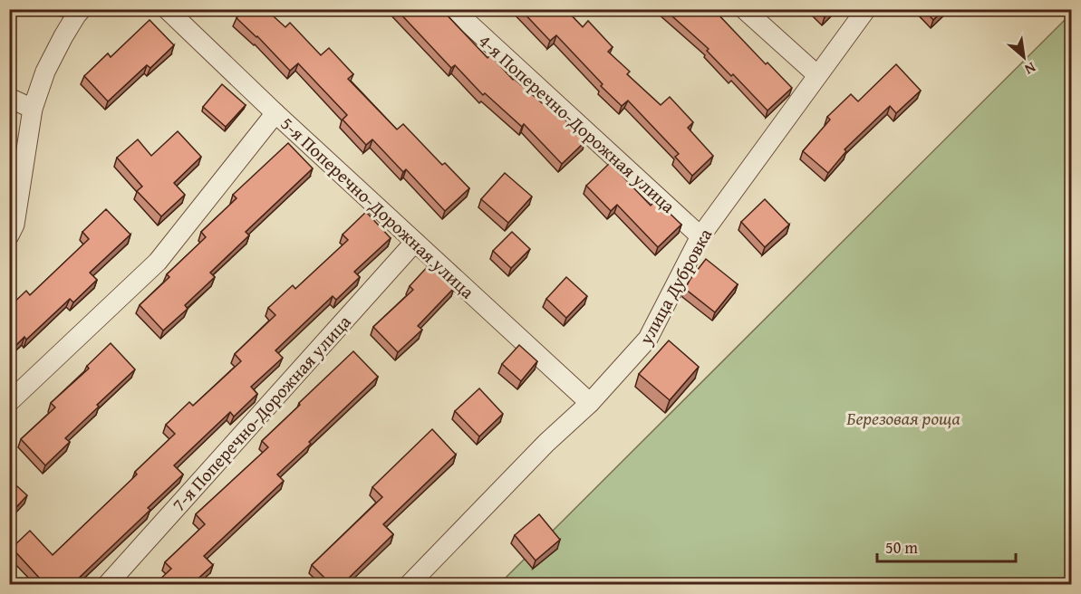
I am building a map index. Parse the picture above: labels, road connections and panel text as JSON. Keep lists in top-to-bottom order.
{
  "streets": {
    "street": [
      "4-я Поперечно-Дорожная улица",
      "5-я Поперечно-Дорожная улица",
      "улица Дубровка",
      "7-я Поперечно-Дорожная улица"
    ]
  },
  "crossings": [
    ["4-я Поперечно-Дорожная улица", "улица Дубровка"],
    ["5-я Поперечно-Дорожная улица", "улица Дубровка"],
    ["5-я Поперечно-Дорожная улица", "7-я Поперечно-Дорожная улица"]
  ],
  "parks": ["Березовая роща"],
  "scale_bar": "50 m",
  "north": "bottom right"
}
